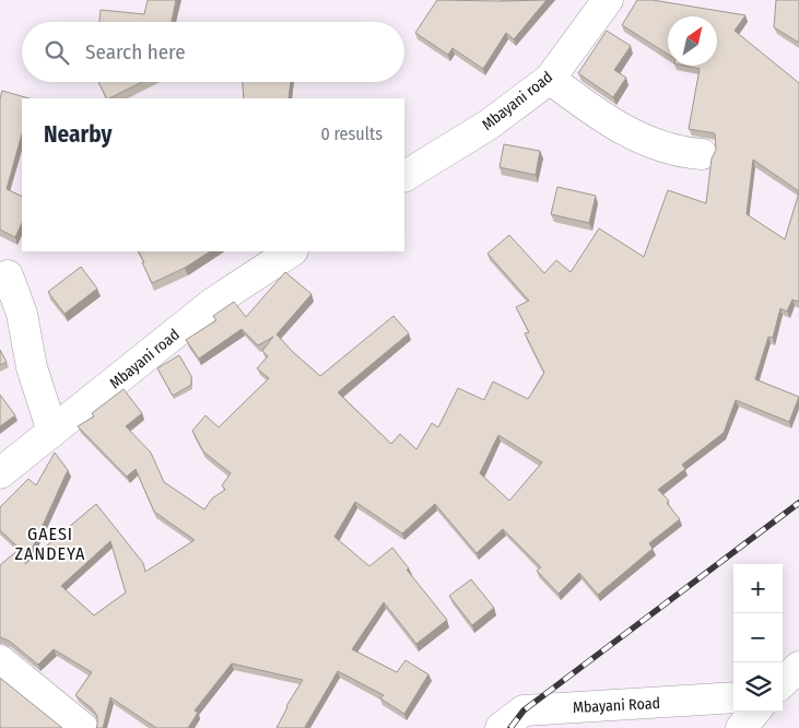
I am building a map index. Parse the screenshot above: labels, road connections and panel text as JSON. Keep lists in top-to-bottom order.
{
  "streets": {
    "street": ["Mbayani road", "Mbayani Road"]
  },
  "districts": ["GAESI ZANDEYA"],
  "north": "top right",
  "page": {
    "search": "Search here",
    "heading": ["Nearby", "0 results"],
    "map_buttons": ["+", "−"]
  }
}
